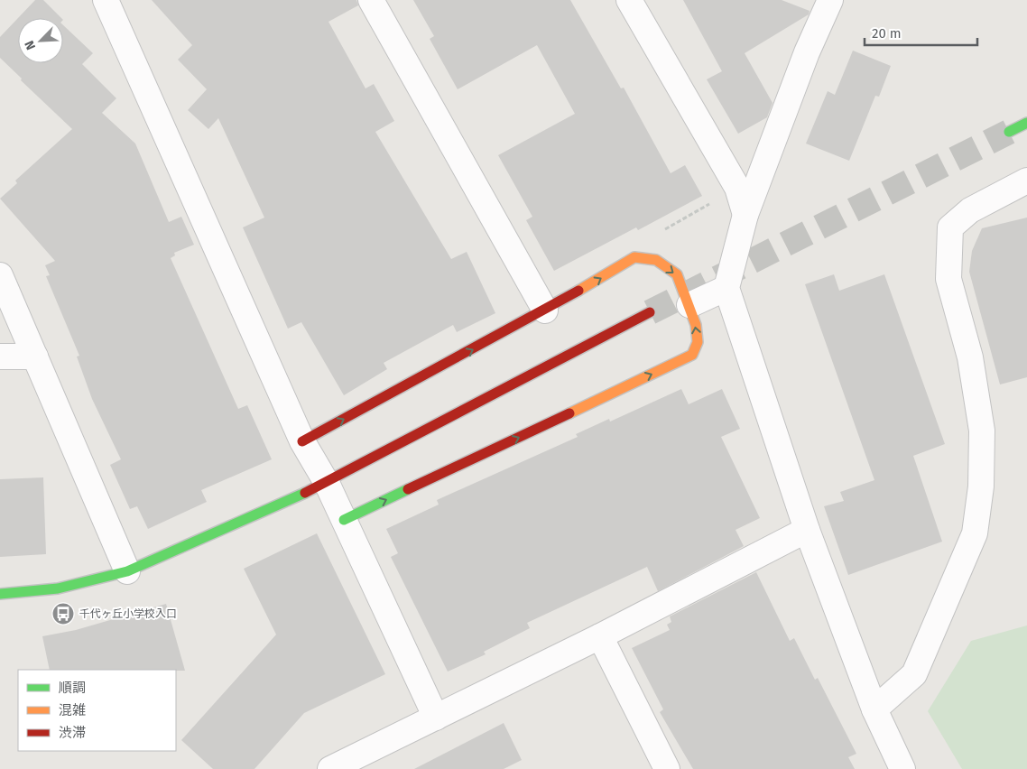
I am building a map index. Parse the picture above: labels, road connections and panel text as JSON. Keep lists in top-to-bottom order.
{
  "places": {
    "bus stop": ["千代ヶ丘小学校入口"]
  },
  "legend": ["順調", "混雑", "渋滞"],
  "scale_bar": "20 m",
  "north": "bottom left"
}
